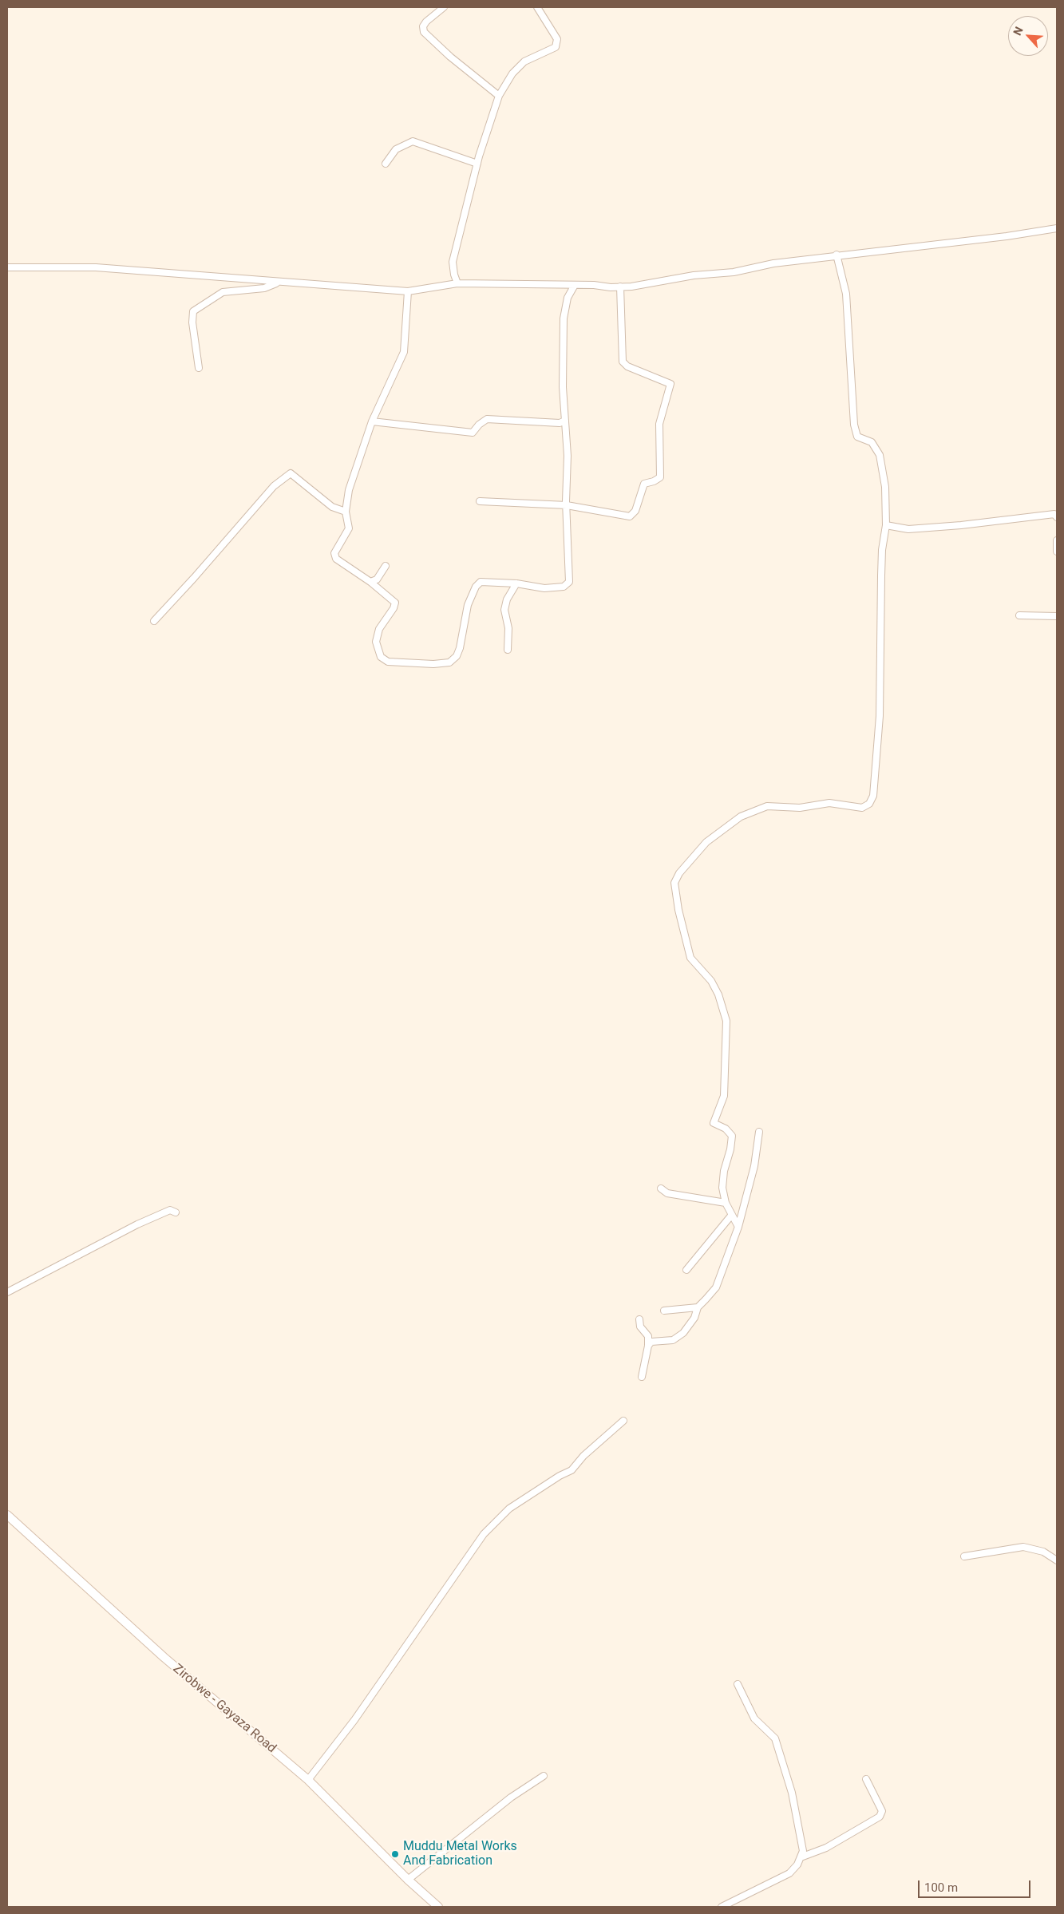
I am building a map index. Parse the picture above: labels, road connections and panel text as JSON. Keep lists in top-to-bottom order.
{
  "streets": {
    "street": ["Zirobwe - Gayaza Road"]
  },
  "places": ["Muddu Metal Works And Fabrication"],
  "scale_bar": "100 m",
  "north": "top left"
}
